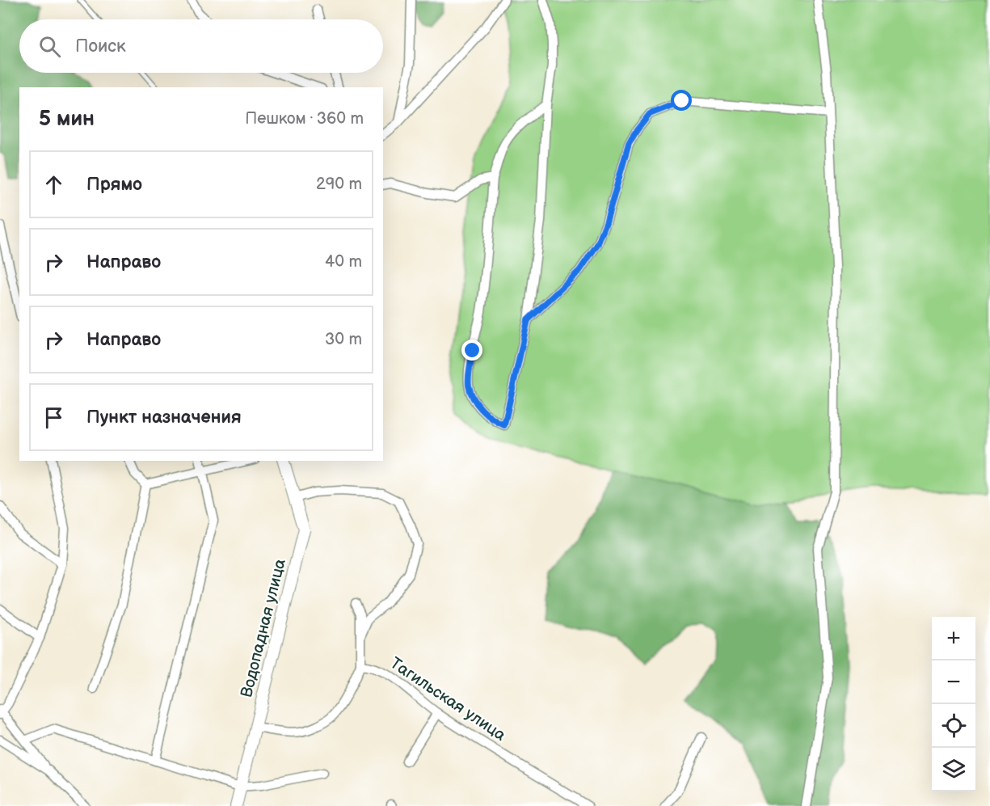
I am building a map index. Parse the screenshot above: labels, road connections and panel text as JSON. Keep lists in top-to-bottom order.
{
  "streets": {
    "street": ["Водопадная улица", "Тагильская улица"]
  },
  "page": {
    "search": "Поиск",
    "heading": ["5 мин", "Пешком · 360 m"],
    "list": [
      ["Прямо", "290 m"],
      ["Направо", "40 m"],
      ["Направо", "30 m"],
      "Пункт назначения"
    ],
    "map_buttons": ["+", "−"]
  }
}
